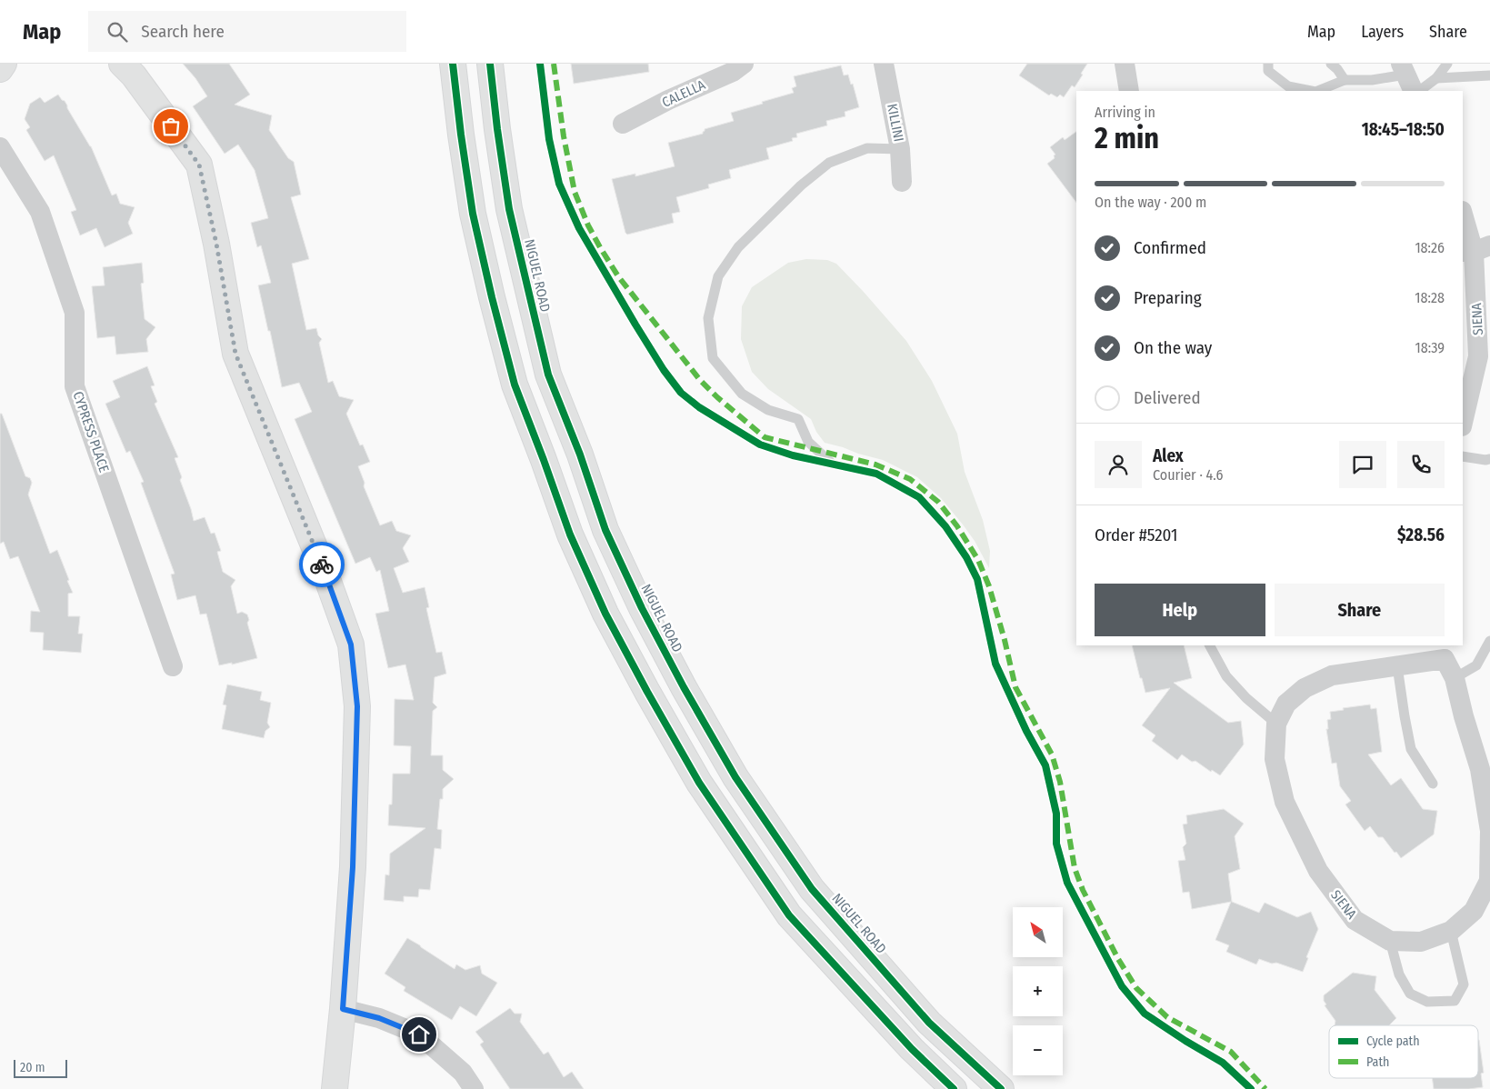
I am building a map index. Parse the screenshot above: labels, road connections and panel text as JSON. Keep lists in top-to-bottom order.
{
  "streets": {
    "main road": ["NIGUEL ROAD"],
    "street": [
      "CALELLA",
      "KILLINI",
      "SIENA",
      "CYPRESS PLACE"
    ]
  },
  "legend": ["Cycle path", "Path"],
  "scale_bar": "20 m",
  "north": "top left",
  "page": {
    "header": "Map",
    "search": "Search here",
    "nav": ["Map", "Layers", "Share"],
    "heading": ["2 min", "Arriving in", "18:45–18:50"],
    "panel": [
      "Alex",
      "Courier · 4.6",
      "Order #5201",
      "$28.56"
    ],
    "bar": "On the way · 200 m",
    "list": [
      ["Confirmed", "18:26"],
      ["Preparing", "18:28"],
      ["On the way", "18:39"],
      "Delivered"
    ],
    "buttons": ["Help", "Share"],
    "map_buttons": ["+", "−"],
    "scale": "20 m"
  }
}
